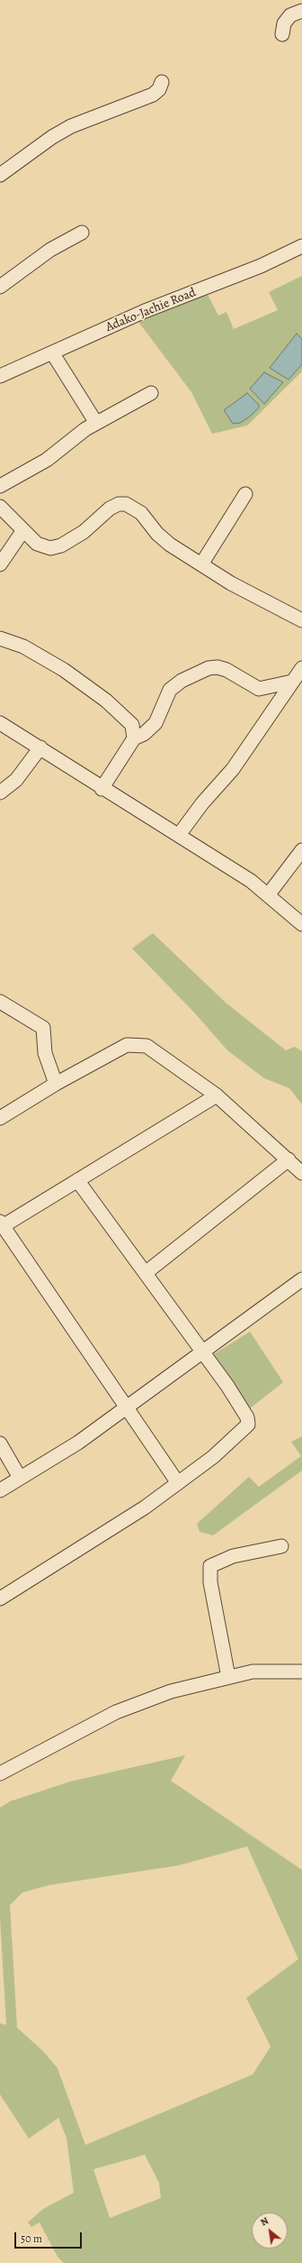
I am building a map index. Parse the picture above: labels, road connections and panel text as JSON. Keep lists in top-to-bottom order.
{
  "streets": {
    "street": ["Adako-Jachie Road"]
  },
  "scale_bar": "50 m",
  "north": "top left"
}
